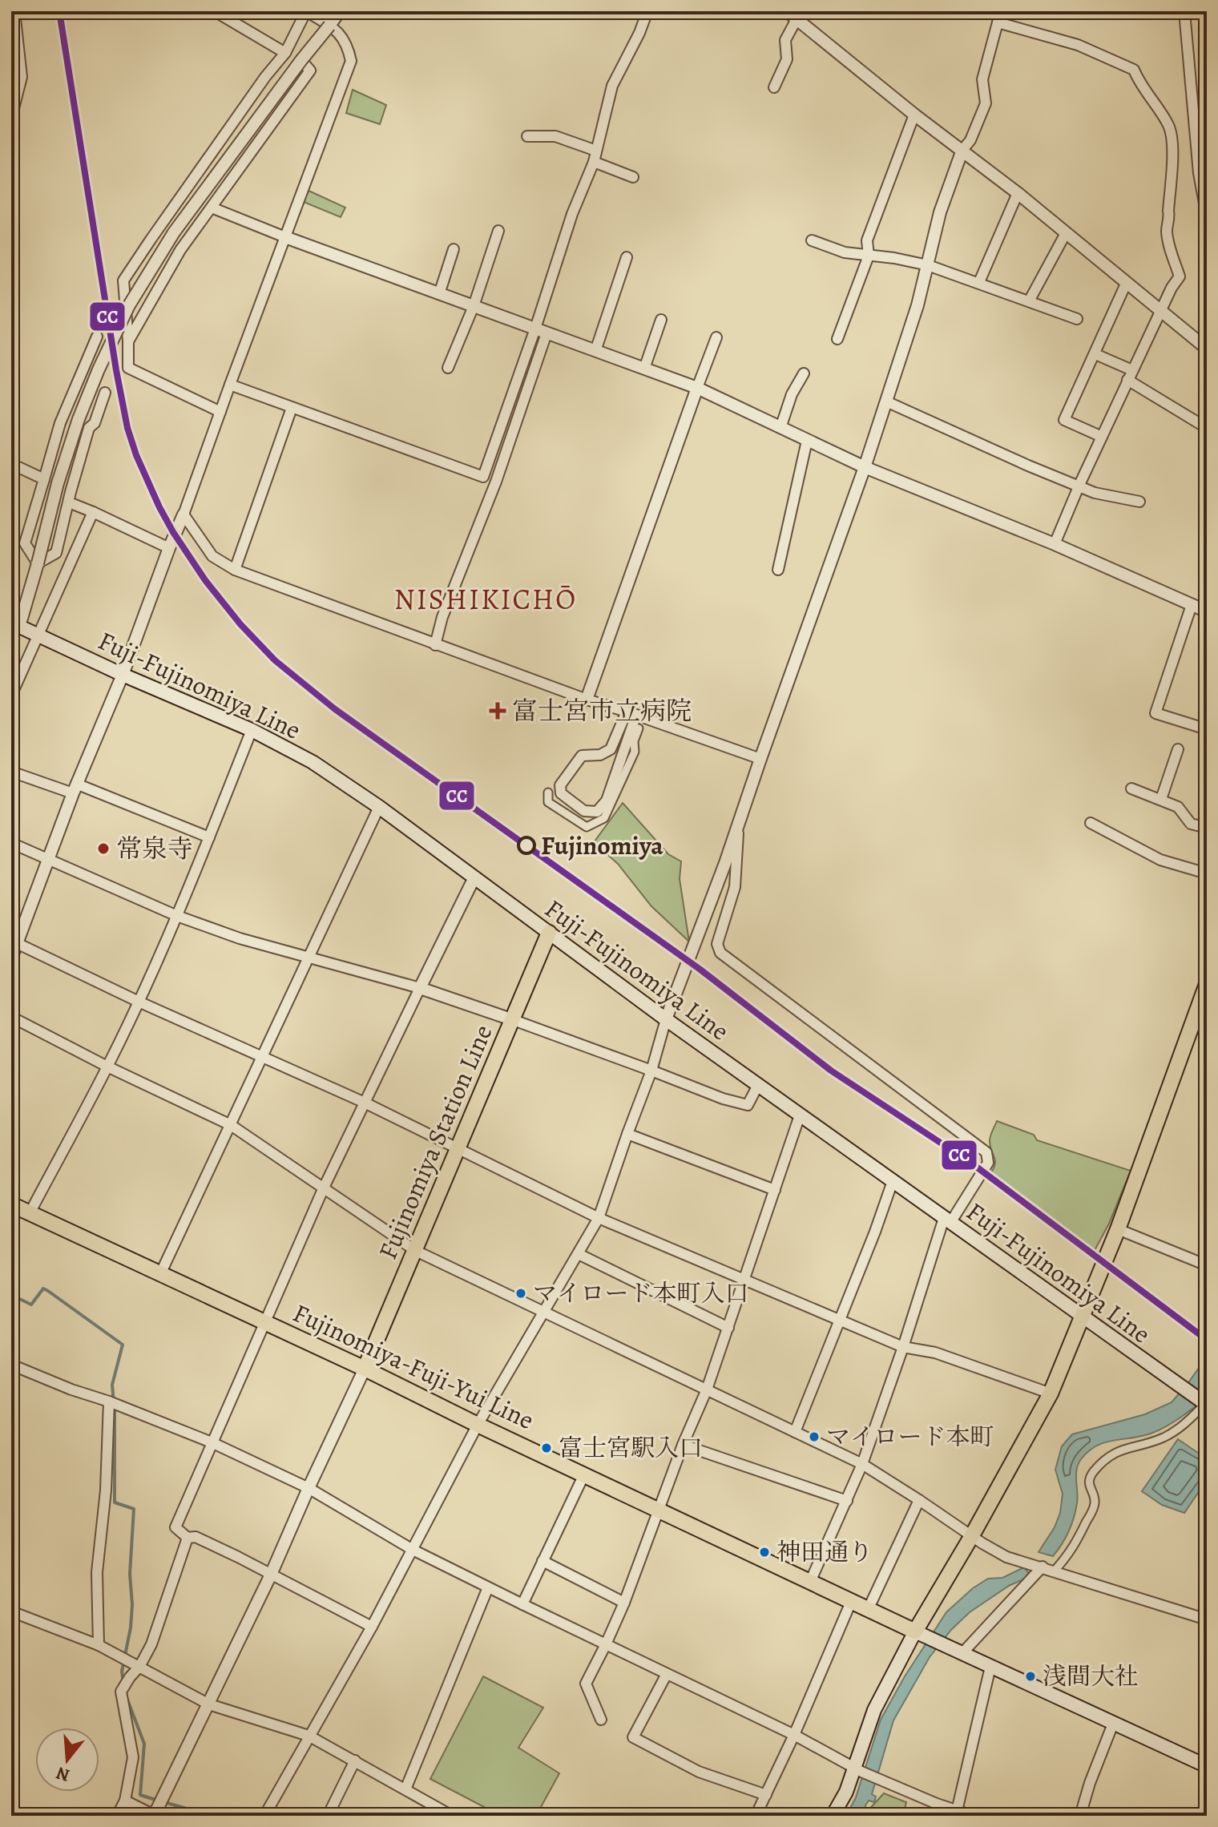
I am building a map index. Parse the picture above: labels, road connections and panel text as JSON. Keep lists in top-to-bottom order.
{
  "streets": {
    "main road": ["Fuji-Fujinomiya Line", "Fujinomiya Station Line", "Fujinomiya-Fuji-Yui Line"]
  },
  "crossings": [
    ["Fuji-Fujinomiya Line", "Fujinomiya Station Line"],
    ["Fujinomiya Station Line", "Fujinomiya-Fuji-Yui Line"]
  ],
  "districts": ["NISHIKICHŌ"],
  "places": {
    "health": ["富士宮市立病院"],
    "other": [
      "Fujinomiya",
      "常泉寺",
      "マイロード本町入口",
      "マイロード本町",
      "富士宮駅入口",
      "神田通り",
      "浅間大社"
    ]
  },
  "lines": ["transit line CC"],
  "north": "bottom"
}
